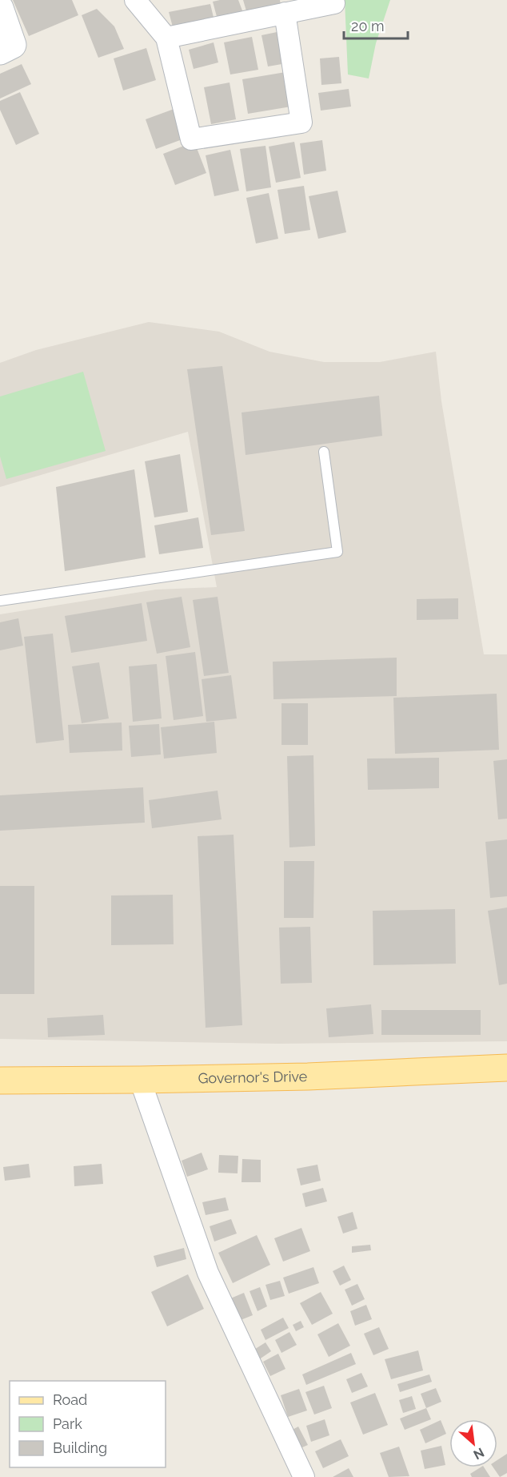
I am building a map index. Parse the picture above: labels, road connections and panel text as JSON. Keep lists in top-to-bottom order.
{
  "streets": {
    "main road": ["Governor's Drive"]
  },
  "legend": ["Road", "Park", "Building"],
  "scale_bar": "20 m",
  "north": "bottom right"
}
